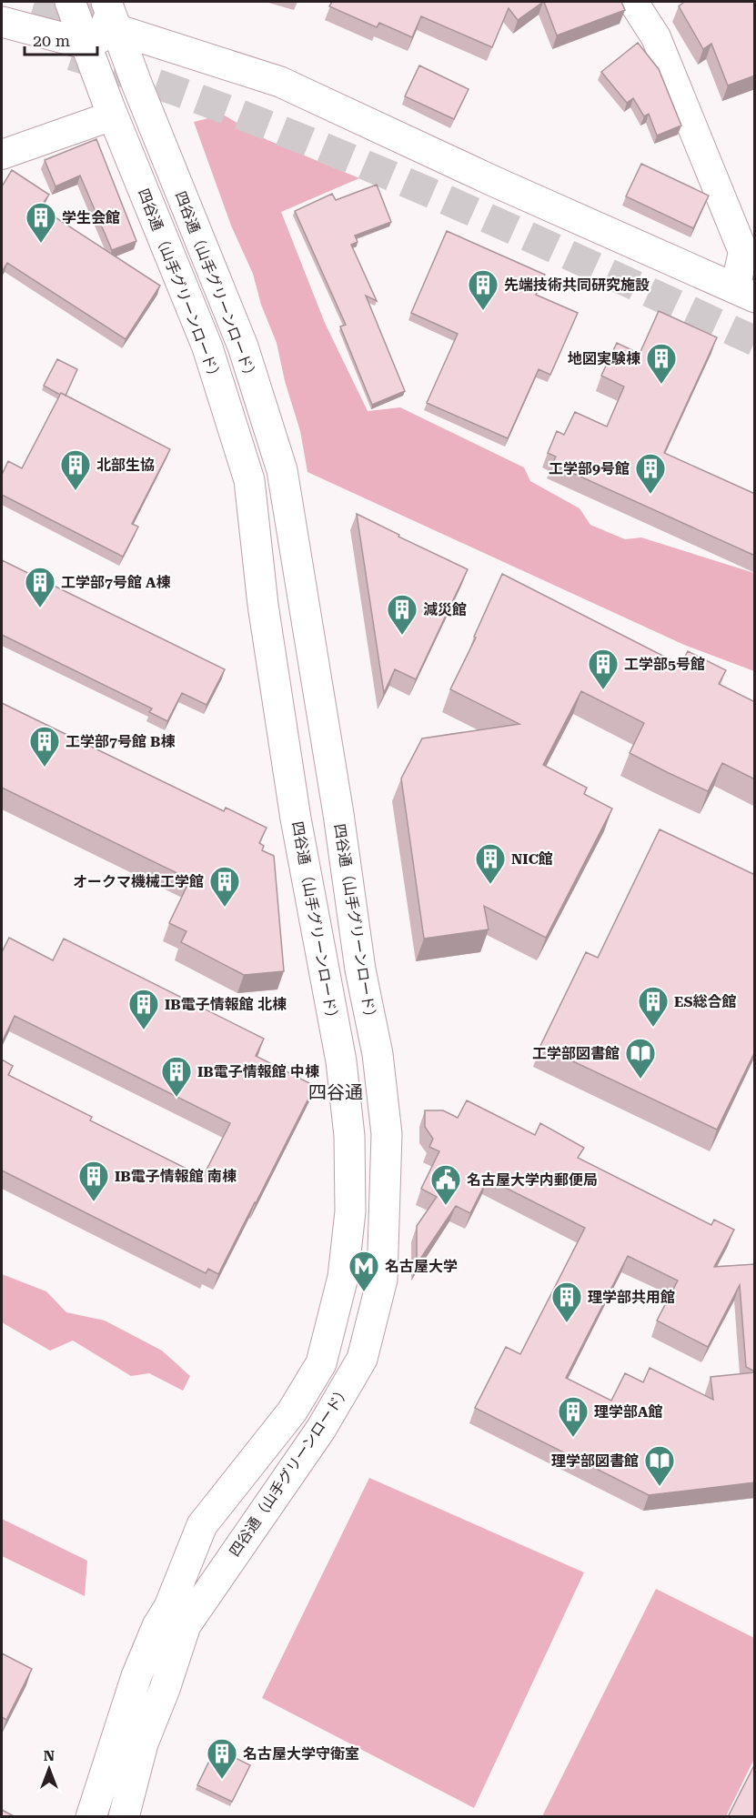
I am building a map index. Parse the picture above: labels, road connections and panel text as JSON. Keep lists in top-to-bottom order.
{
  "streets": {
    "street": ["四谷通 （山手グリーンロード）", "四谷通（山手グリーンロード）"]
  },
  "districts": ["四谷通"],
  "places": {
    "building": [
      "学生会館",
      "先端技術共同研究施設",
      "地図実験棟",
      "北部生協",
      "工学部9号館",
      "工学部7号館 A棟",
      "減災館",
      "工学部5号館",
      "工学部7号館 B棟",
      "NIC館",
      "オークマ機械工学館",
      "ES総合館",
      "IB電子情報館 北棟",
      "IB電子情報館 中棟",
      "IB電子情報館 南棟",
      "理学部共用館",
      "理学部A館",
      "名古屋大学守衛室"
    ],
    "library": ["工学部図書館", "理学部図書館"],
    "public building": ["名古屋大学内郵便局"],
    "metro station": ["名古屋大学"]
  },
  "scale_bar": "20 m",
  "north": "top"
}
